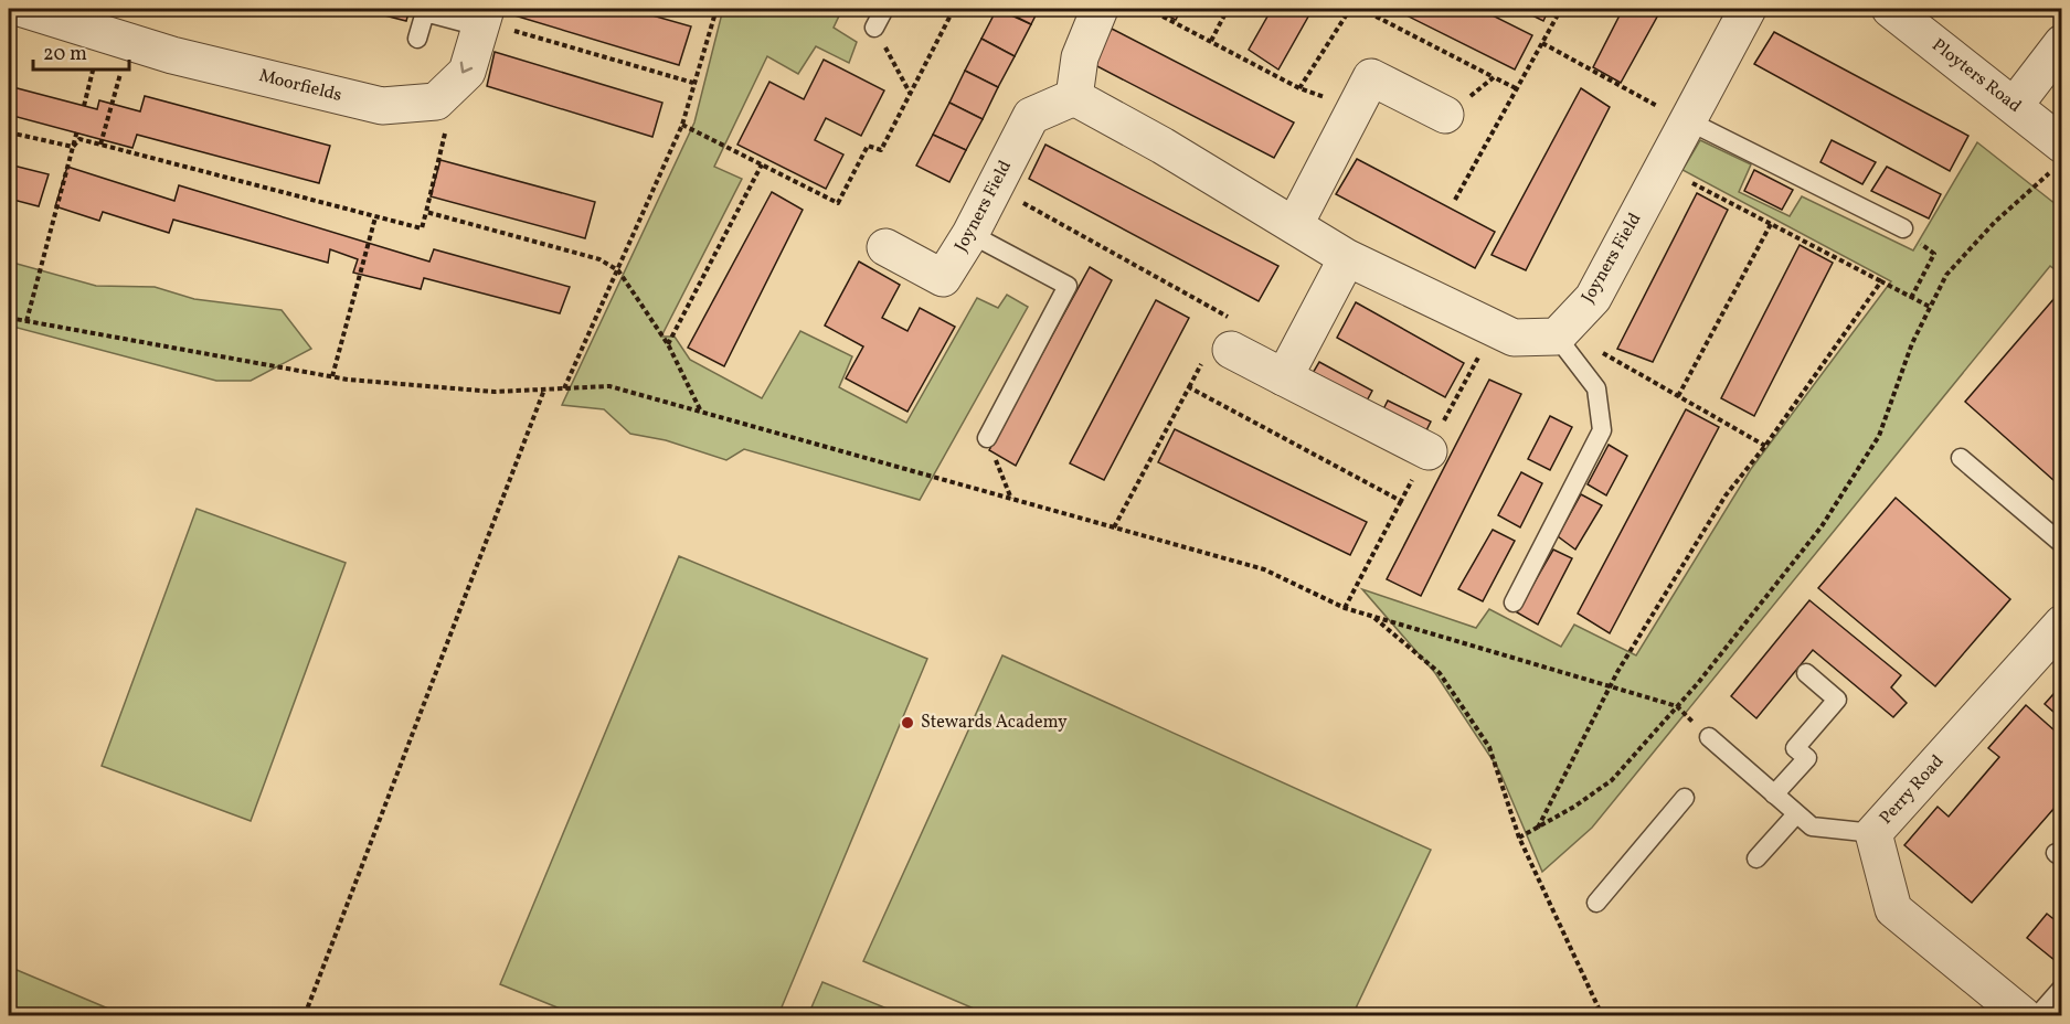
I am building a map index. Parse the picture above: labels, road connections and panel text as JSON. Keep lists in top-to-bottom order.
{
  "streets": {
    "street": [
      "Ployters Road",
      "Moorfields",
      "Joyners Field",
      "Perry Road"
    ]
  },
  "places": ["Stewards Academy"],
  "scale_bar": "20 m"
}
